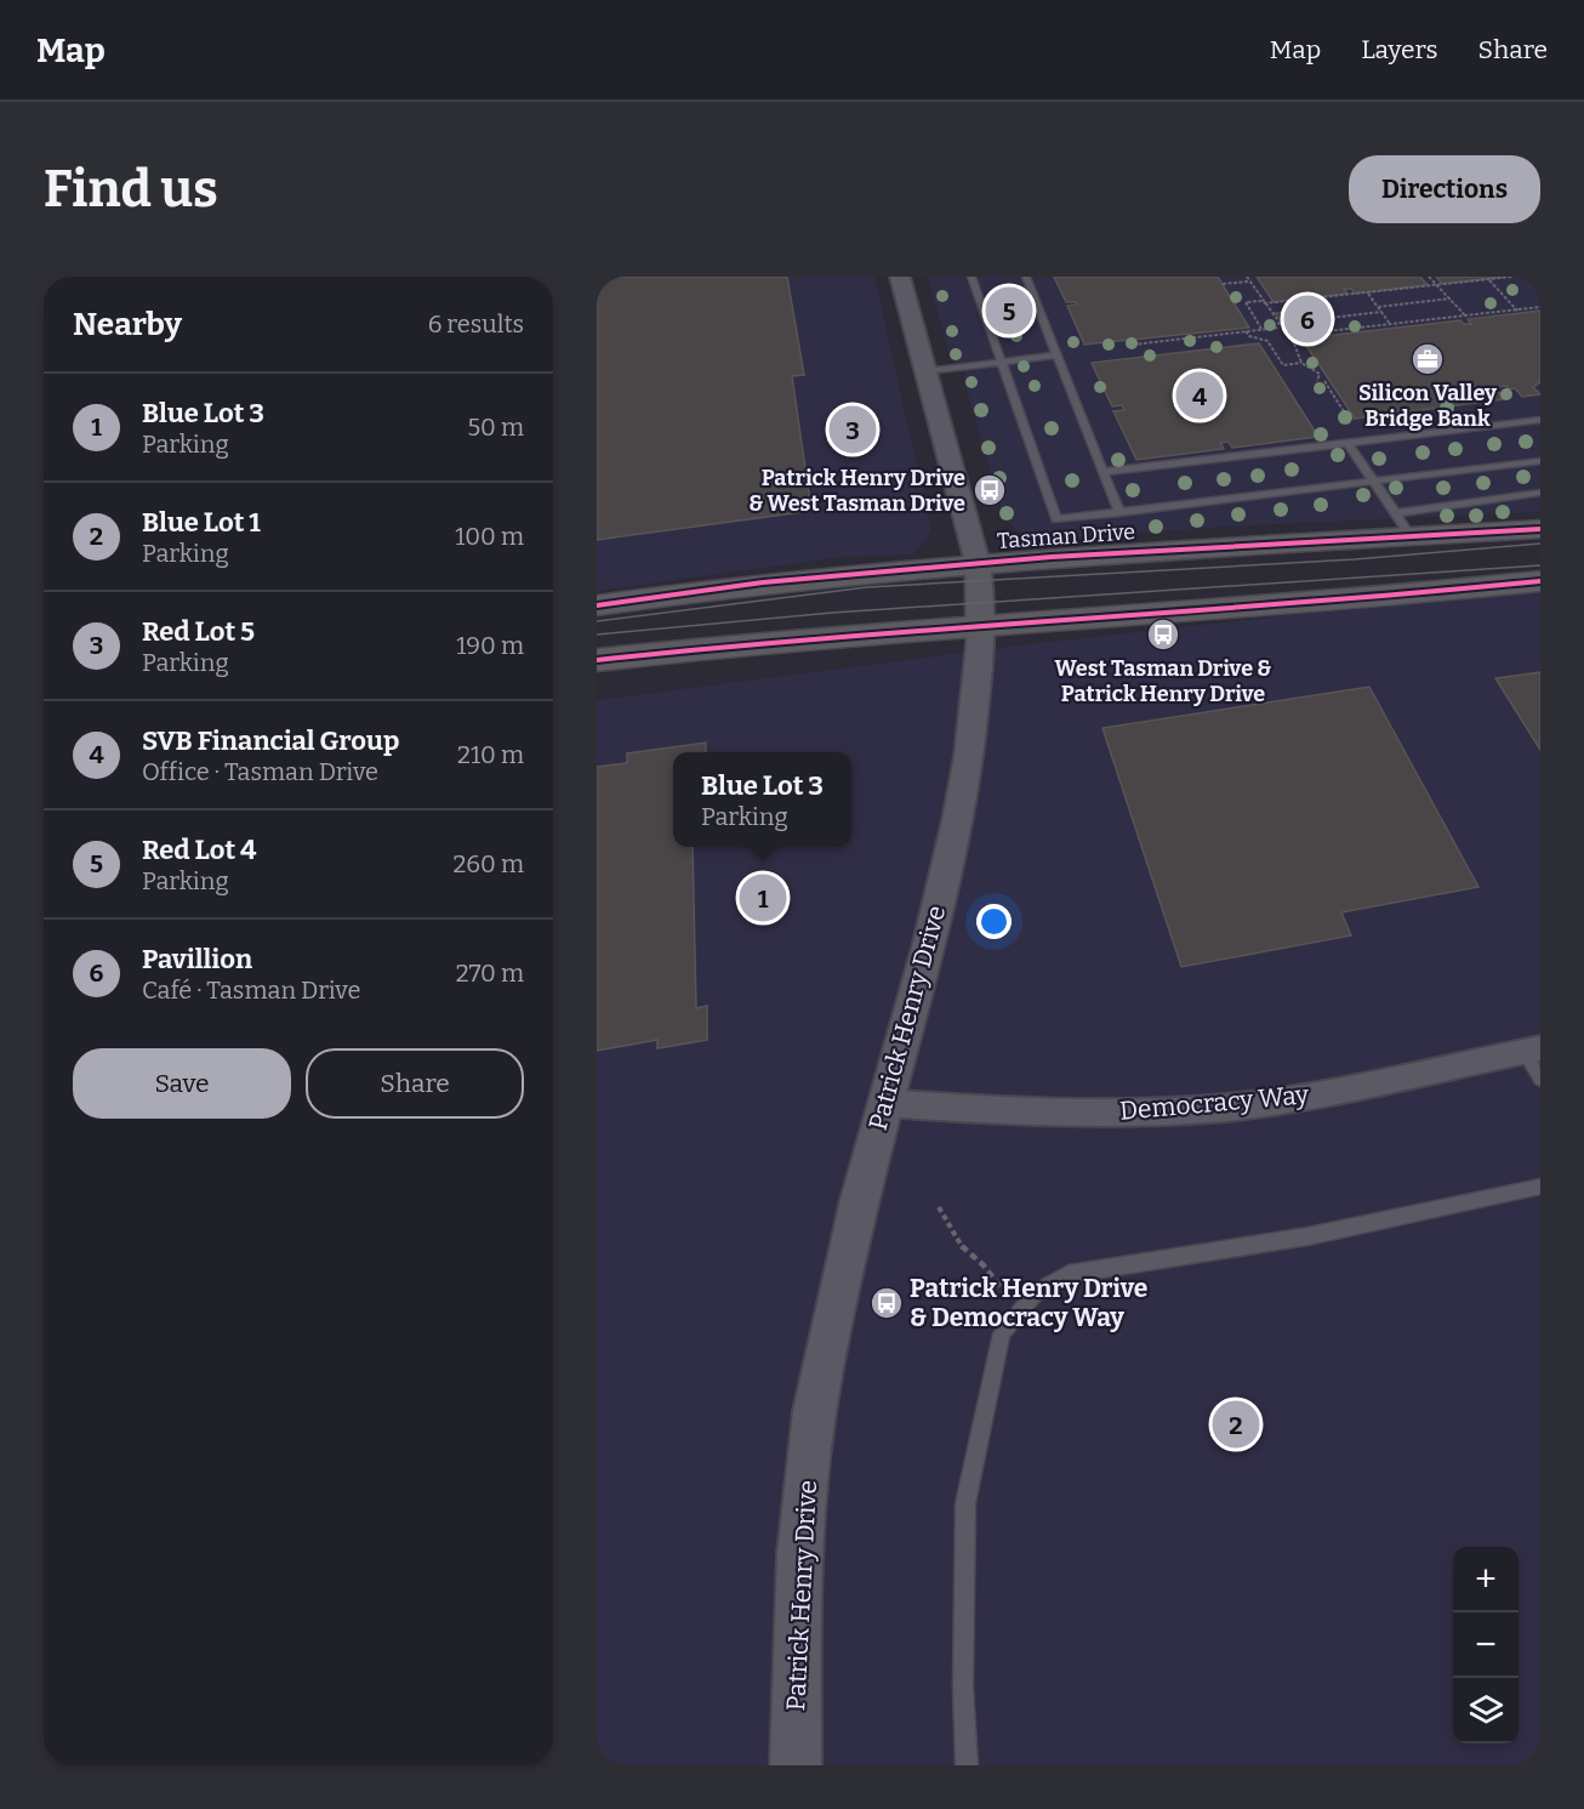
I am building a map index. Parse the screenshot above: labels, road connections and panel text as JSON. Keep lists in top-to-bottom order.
{
  "streets": {
    "main road": ["Tasman Drive"],
    "street": ["Patrick Henry Drive", "Democracy Way"]
  },
  "crossings": [
    ["Tasman Drive", "Patrick Henry Drive"],
    ["Patrick Henry Drive", "Democracy Way"]
  ],
  "places": {
    "office": ["Silicon Valley Bridge Bank"],
    "bus stop": ["Patrick Henry Drive & West Tasman Drive", "West Tasman Drive & Patrick Henry Drive", "Patrick Henry Drive & Democracy Way"]
  },
  "page": {
    "header": "Map",
    "nav": ["Map", "Layers", "Share"],
    "buttons": [
      "Directions",
      ["Save", "Share"]
    ],
    "title": "Find us",
    "heading": ["Nearby", "6 results"],
    "pins": [
      "5",
      "6",
      "4",
      "3",
      "1",
      "2"
    ],
    "list": [
      {
        "mark": "1",
        "name": "Blue Lot 3",
        "note": "Parking",
        "value": "50 m"
      },
      {
        "mark": "2",
        "name": "Blue Lot 1",
        "note": "Parking",
        "value": "100 m"
      },
      {
        "mark": "3",
        "name": "Red Lot 5",
        "note": "Parking",
        "value": "190 m"
      },
      {
        "mark": "4",
        "name": "SVB Financial Group",
        "note": "Office · Tasman Drive",
        "value": "210 m"
      },
      {
        "mark": "5",
        "name": "Red Lot 4",
        "note": "Parking",
        "value": "260 m"
      },
      {
        "mark": "6",
        "name": "Pavillion",
        "note": "Café · Tasman Drive",
        "value": "270 m"
      }
    ],
    "popup": ["Blue Lot 3", "Parking"],
    "map_buttons": ["+", "−"]
  }
}
